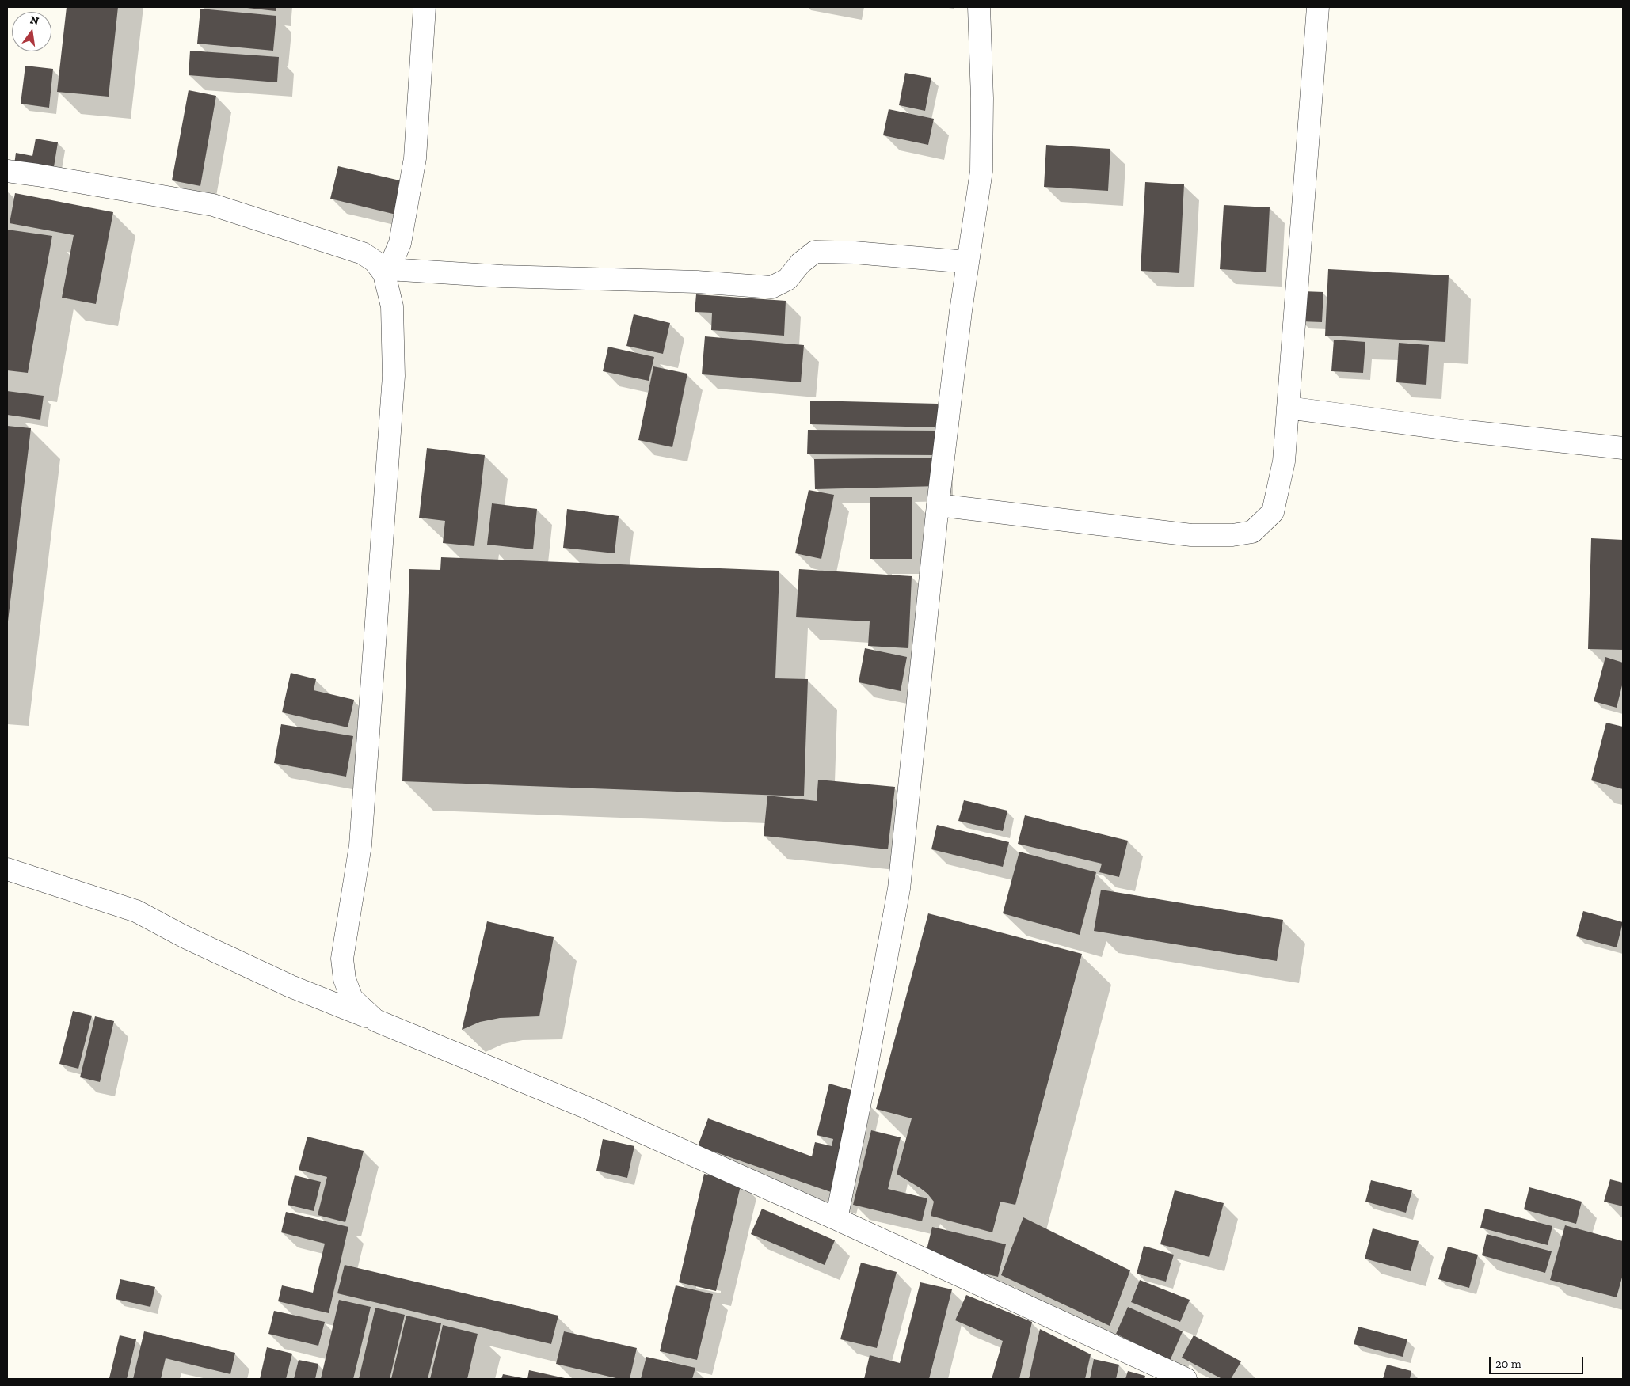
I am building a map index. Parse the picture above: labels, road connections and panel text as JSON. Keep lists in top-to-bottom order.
{
  "scale_bar": "20 m",
  "north": "top"
}
